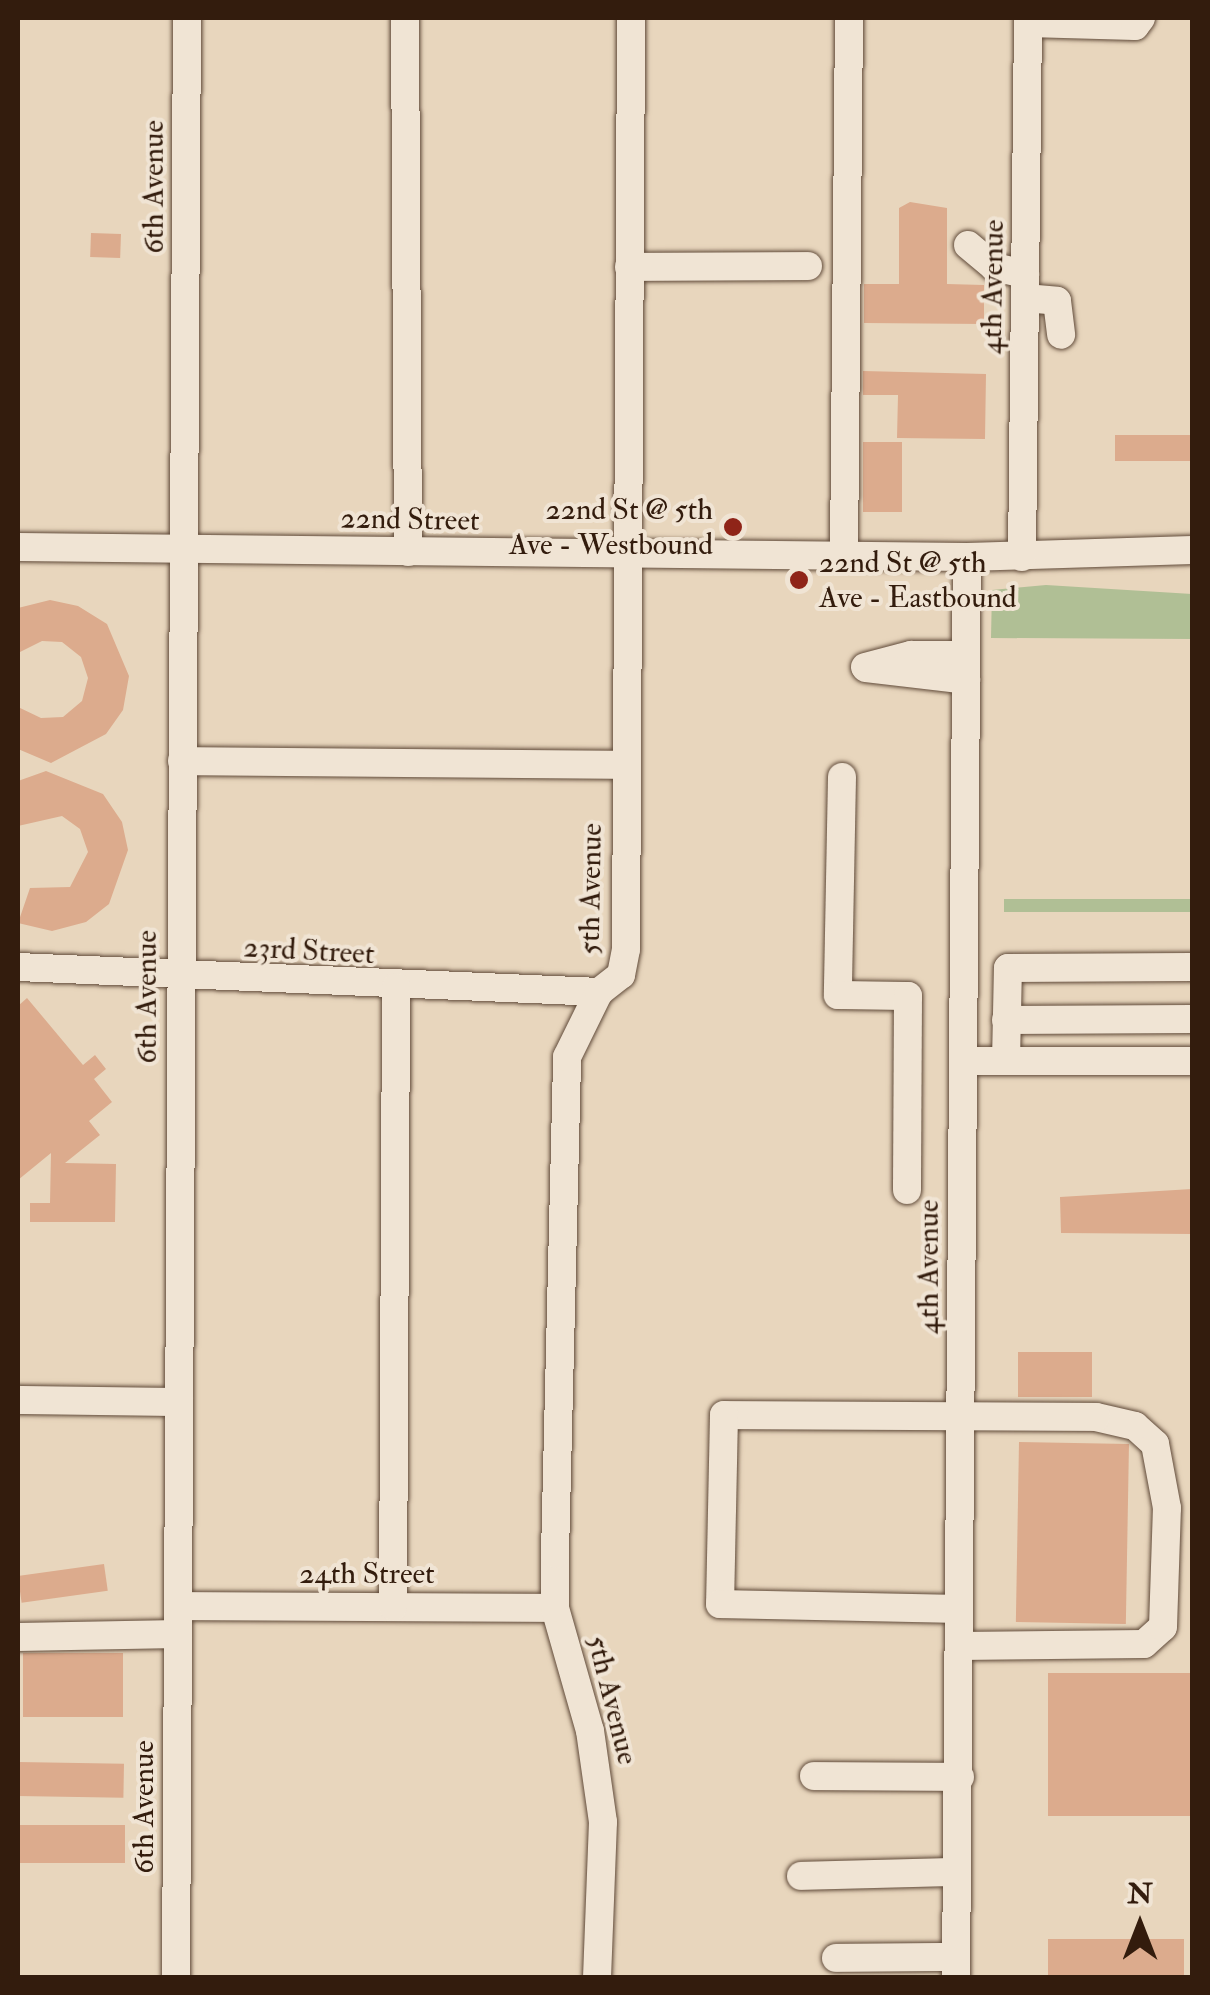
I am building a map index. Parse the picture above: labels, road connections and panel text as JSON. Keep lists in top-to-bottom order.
{
  "streets": {
    "street": [
      "6th Avenue",
      "4th Avenue",
      "22nd Street",
      "5th Avenue",
      "23rd Street",
      "24th Street"
    ]
  },
  "crossings": [
    ["6th Avenue", "22nd Street"],
    ["6th Avenue", "23rd Street"],
    ["6th Avenue", "24th Street"],
    ["4th Avenue", "22nd Street"],
    ["22nd Street", "5th Avenue"],
    ["5th Avenue", "23rd Street"],
    ["5th Avenue", "24th Street"]
  ],
  "places": ["22nd St @ 5th Ave - Westbound", "22nd St @ 5th Ave - Eastbound"],
  "north": "top"
}
